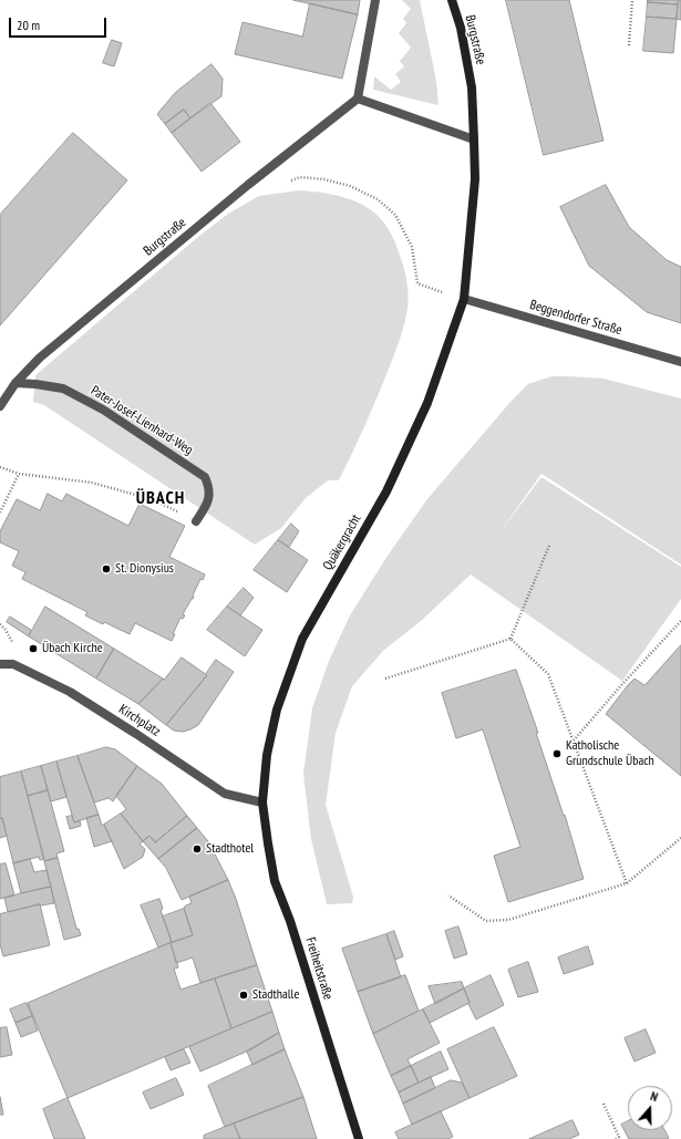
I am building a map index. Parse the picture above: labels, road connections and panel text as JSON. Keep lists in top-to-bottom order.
{
  "streets": {
    "street": [
      "Burgstraße",
      "Beggendorfer Straße",
      "Pater-Josef-Lienhard-Weg",
      "Quäkergracht",
      "Kirchplatz",
      "Freiheitstraße"
    ]
  },
  "crossings": [
    ["Burgstraße", "Beggendorfer Straße"],
    ["Burgstraße", "Pater-Josef-Lienhard-Weg"],
    ["Burgstraße", "Quäkergracht"],
    ["Beggendorfer Straße", "Quäkergracht"],
    ["Quäkergracht", "Kirchplatz"],
    ["Quäkergracht", "Freiheitstraße"],
    ["Kirchplatz", "Freiheitstraße"]
  ],
  "districts": ["ÜBACH"],
  "places": [
    "St. Dionysius",
    "Übach Kirche",
    "Katholische Grundschule Übach",
    "Stadthotel",
    "Stadthalle"
  ],
  "scale_bar": "20 m",
  "north": "top"
}
